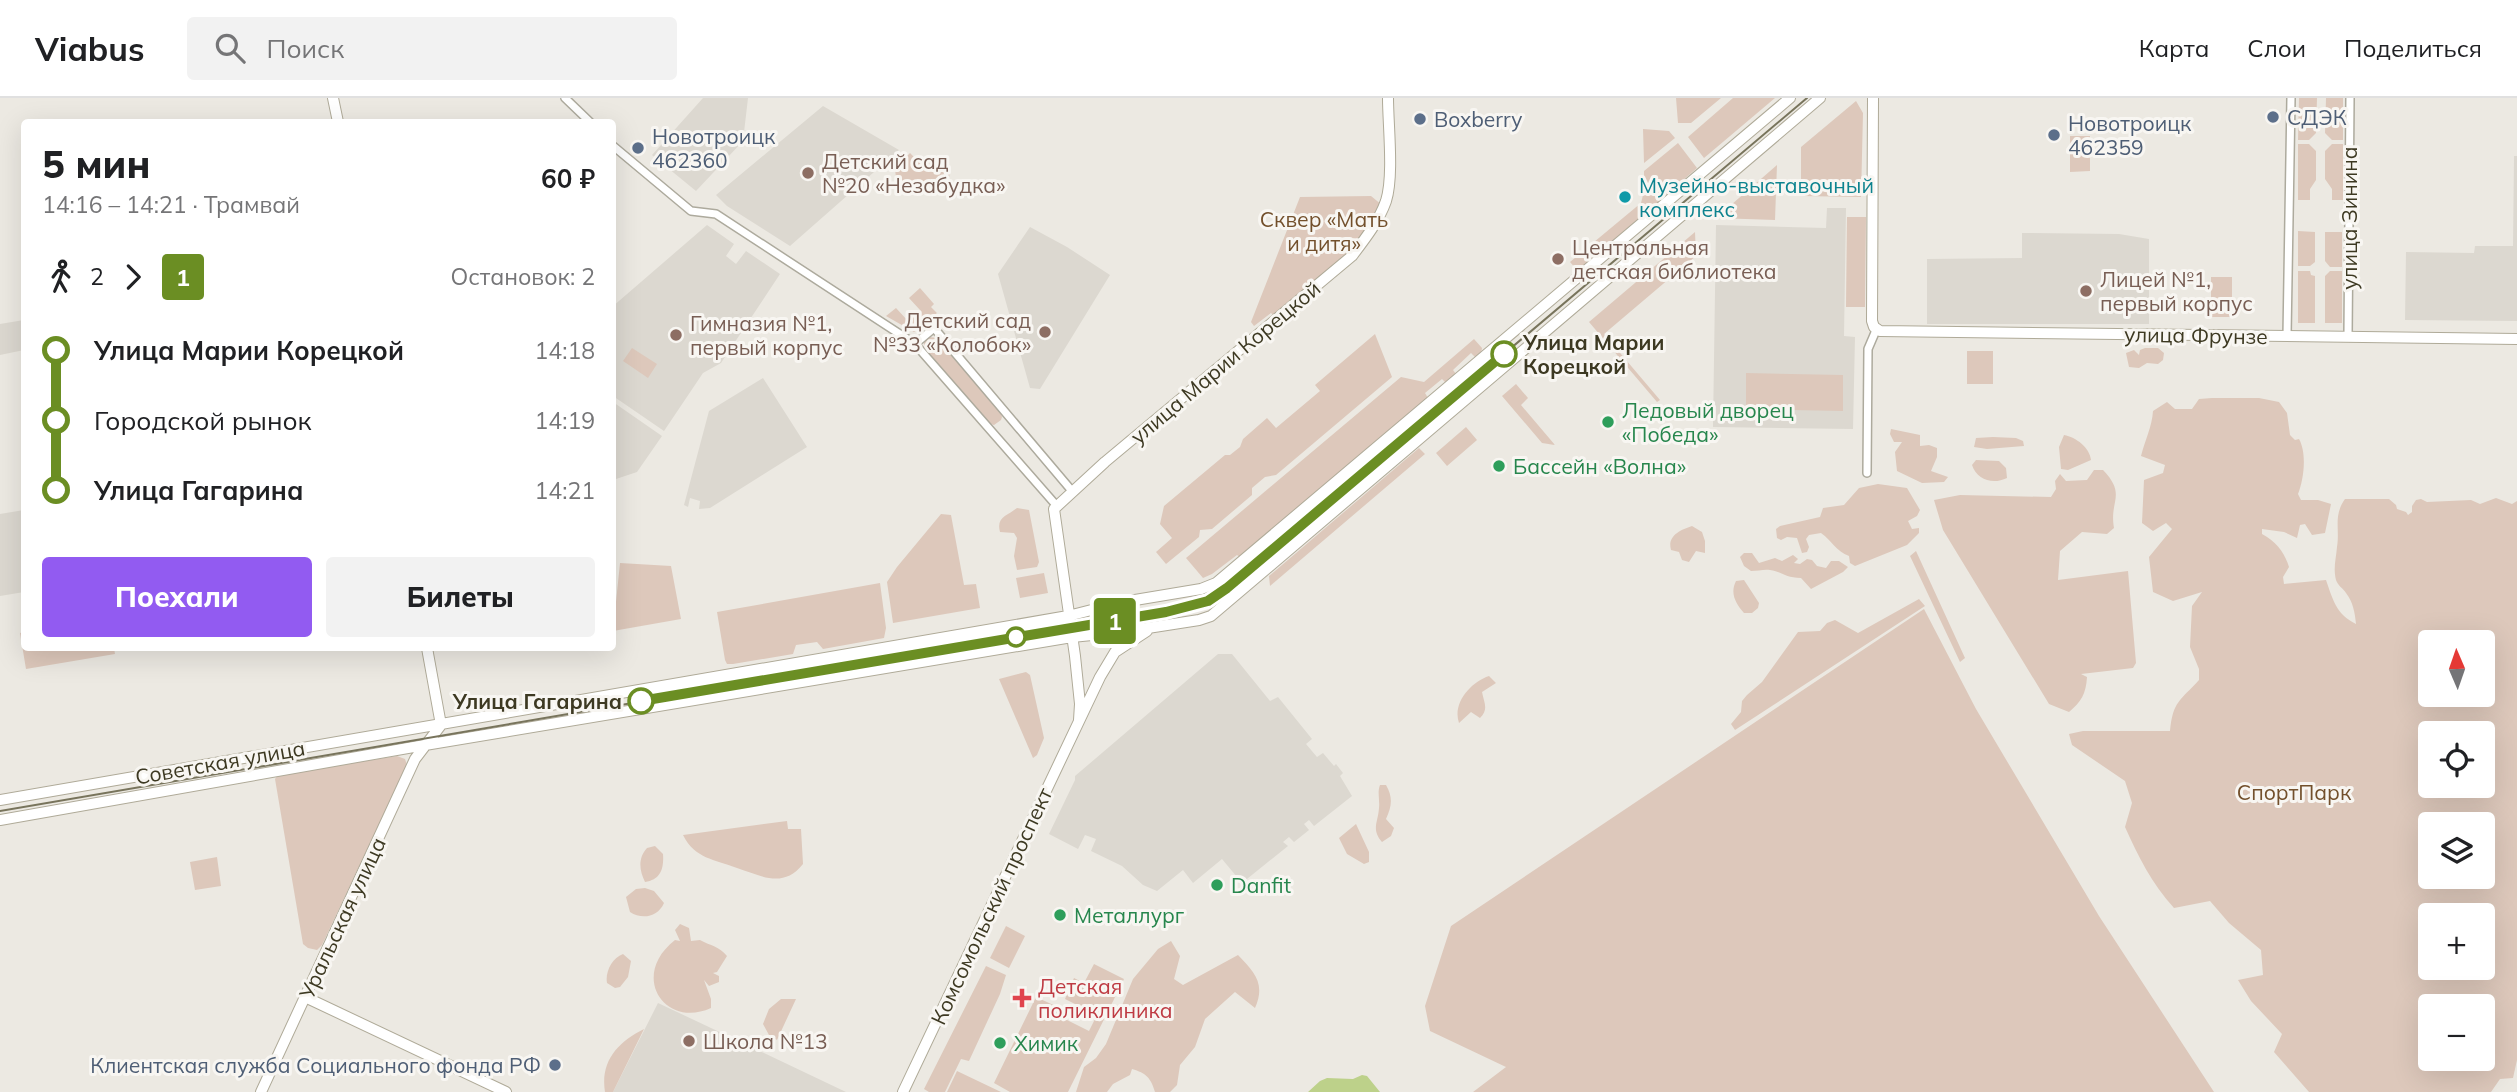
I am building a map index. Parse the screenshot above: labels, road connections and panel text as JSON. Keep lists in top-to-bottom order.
{
  "streets": {
    "main road": [
      "улица Фрунзе",
      "улица Марии Корецкой",
      "Советская улица",
      "Комсомольский проспект",
      "Уральская улица"
    ],
    "street": ["улица Зинина"]
  },
  "crossings": [
    ["улица Зинина", "улица Фрунзе"],
    ["Советская улица", "Комсомольский проспект"],
    ["Советская улица", "Уральская улица"]
  ],
  "parks": ["Сквер «Мать и дитя»", "СпортПарк"],
  "places": {
    "other": [
      "СДЭК",
      "Boxberry",
      "Новотроицк 462359",
      "Новотроицк 462360",
      "Детский сад №20 «Незабудка»",
      "Музейно-выставочный комплекс",
      "Центральная детская библиотека",
      "Лицей №1, первый корпус",
      "Детский сад №33 «Колобок»",
      "Гимназия №1, первый корпус",
      "Улица Марии Корецкой",
      "Ледовый дворец «Победа»",
      "Бассейн «Волна»",
      "Улица Гагарина",
      "Danfit",
      "Металлург",
      "Школа №13",
      "Химик",
      "Клиентская служба Социального фонда РФ"
    ],
    "health": ["Детская поликлиника"]
  },
  "lines": ["tram line 1"],
  "north": "top",
  "page": {
    "header": "Viabus",
    "search": "Поиск",
    "nav": ["Карта", "Слои", "Поделиться"],
    "on_map": "1",
    "heading": ["5 мин", "14:16 – 14:21 · Трамвай", "60 ₽"],
    "legs": ["2", "1", "Остановок: 2"],
    "list": [
      {
        "name": "Улица Марии Корецкой",
        "value": "14:18"
      },
      {
        "name": "Городской рынок",
        "value": "14:19"
      },
      {
        "name": "Улица Гагарина",
        "value": "14:21"
      }
    ],
    "buttons": ["Поехали", "Билеты"],
    "map_buttons": ["+", "−"]
  }
}
